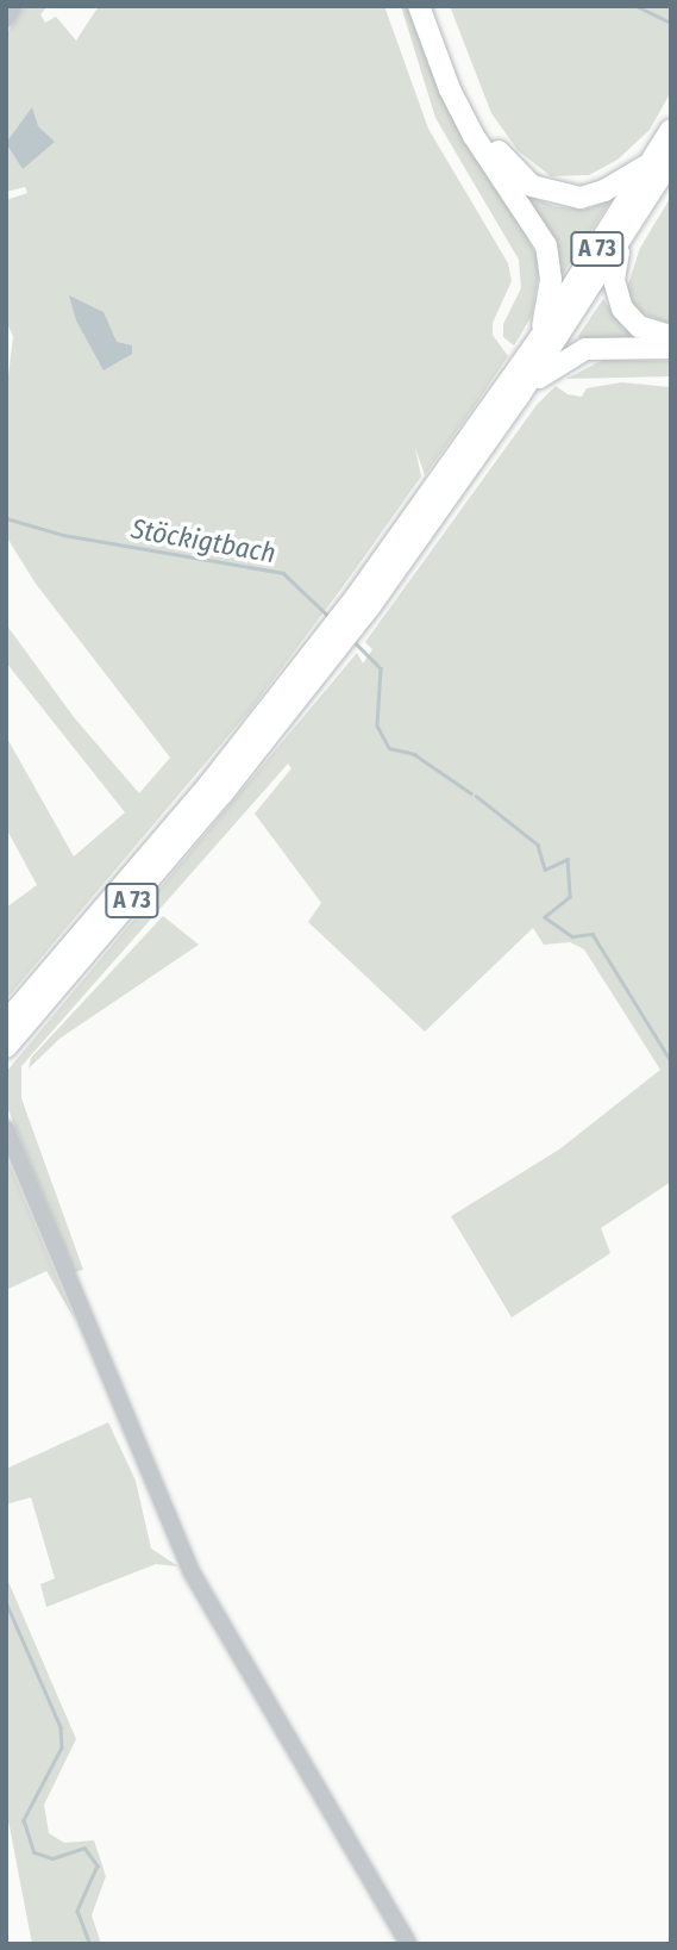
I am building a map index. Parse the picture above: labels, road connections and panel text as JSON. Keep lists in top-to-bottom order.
{
  "streets": {
    "highway": ["A 73"]
  },
  "water": ["Stöckigtbach"]
}
